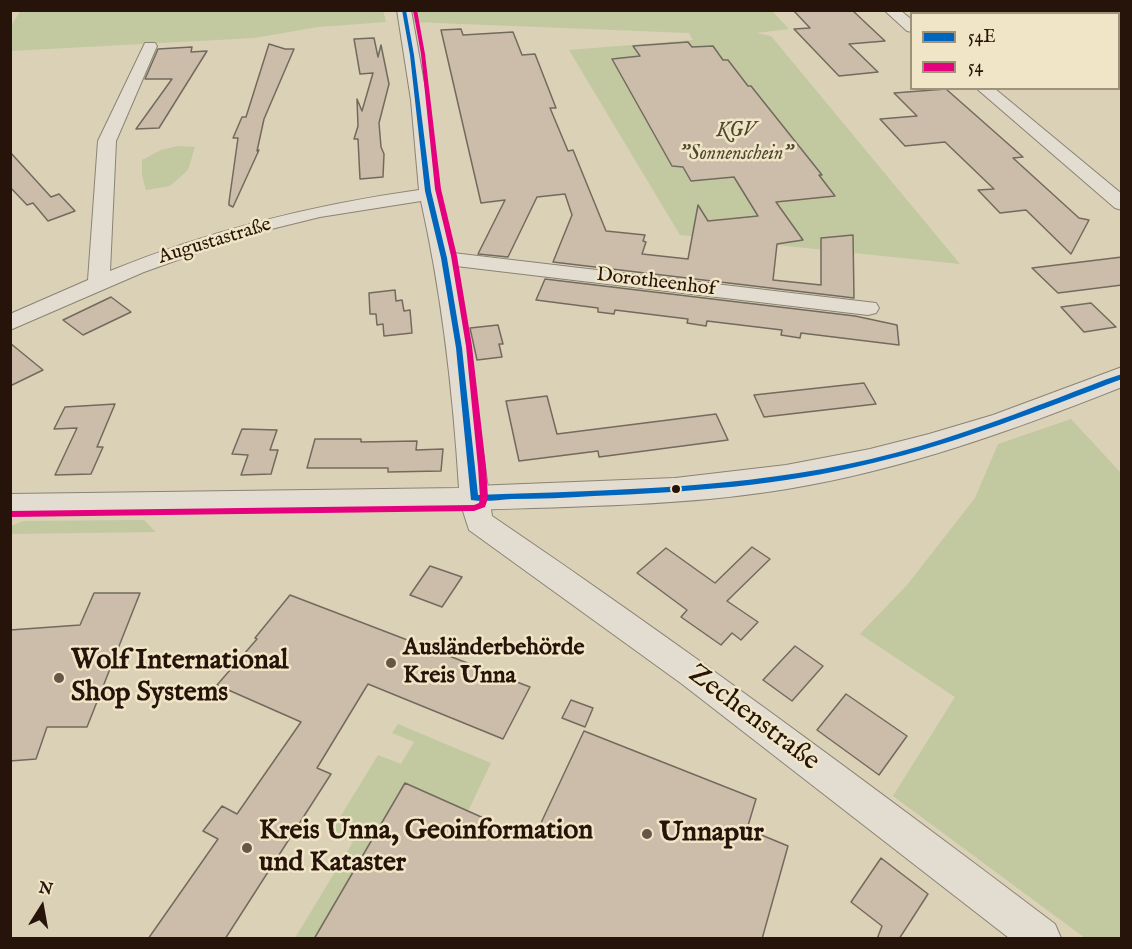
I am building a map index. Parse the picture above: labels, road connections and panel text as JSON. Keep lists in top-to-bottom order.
{
  "streets": {
    "street": ["Augustastraße", "Dorotheenhof", "Zechenstraße"]
  },
  "crossings": [
    ["Augustastraße", "Zechenstraße"],
    ["Dorotheenhof", "Zechenstraße"]
  ],
  "parks": ["KGV \"Sonnenschein\""],
  "places": [
    "Ausländerbehörde Kreis Unna",
    "Wolf International Shop Systems",
    "Unnapur",
    "Kreis Unna, Geoinformation und Kataster"
  ],
  "lines": ["transit line 54E", "transit line 54"],
  "legend": ["54E", "54"],
  "north": "top"
}
